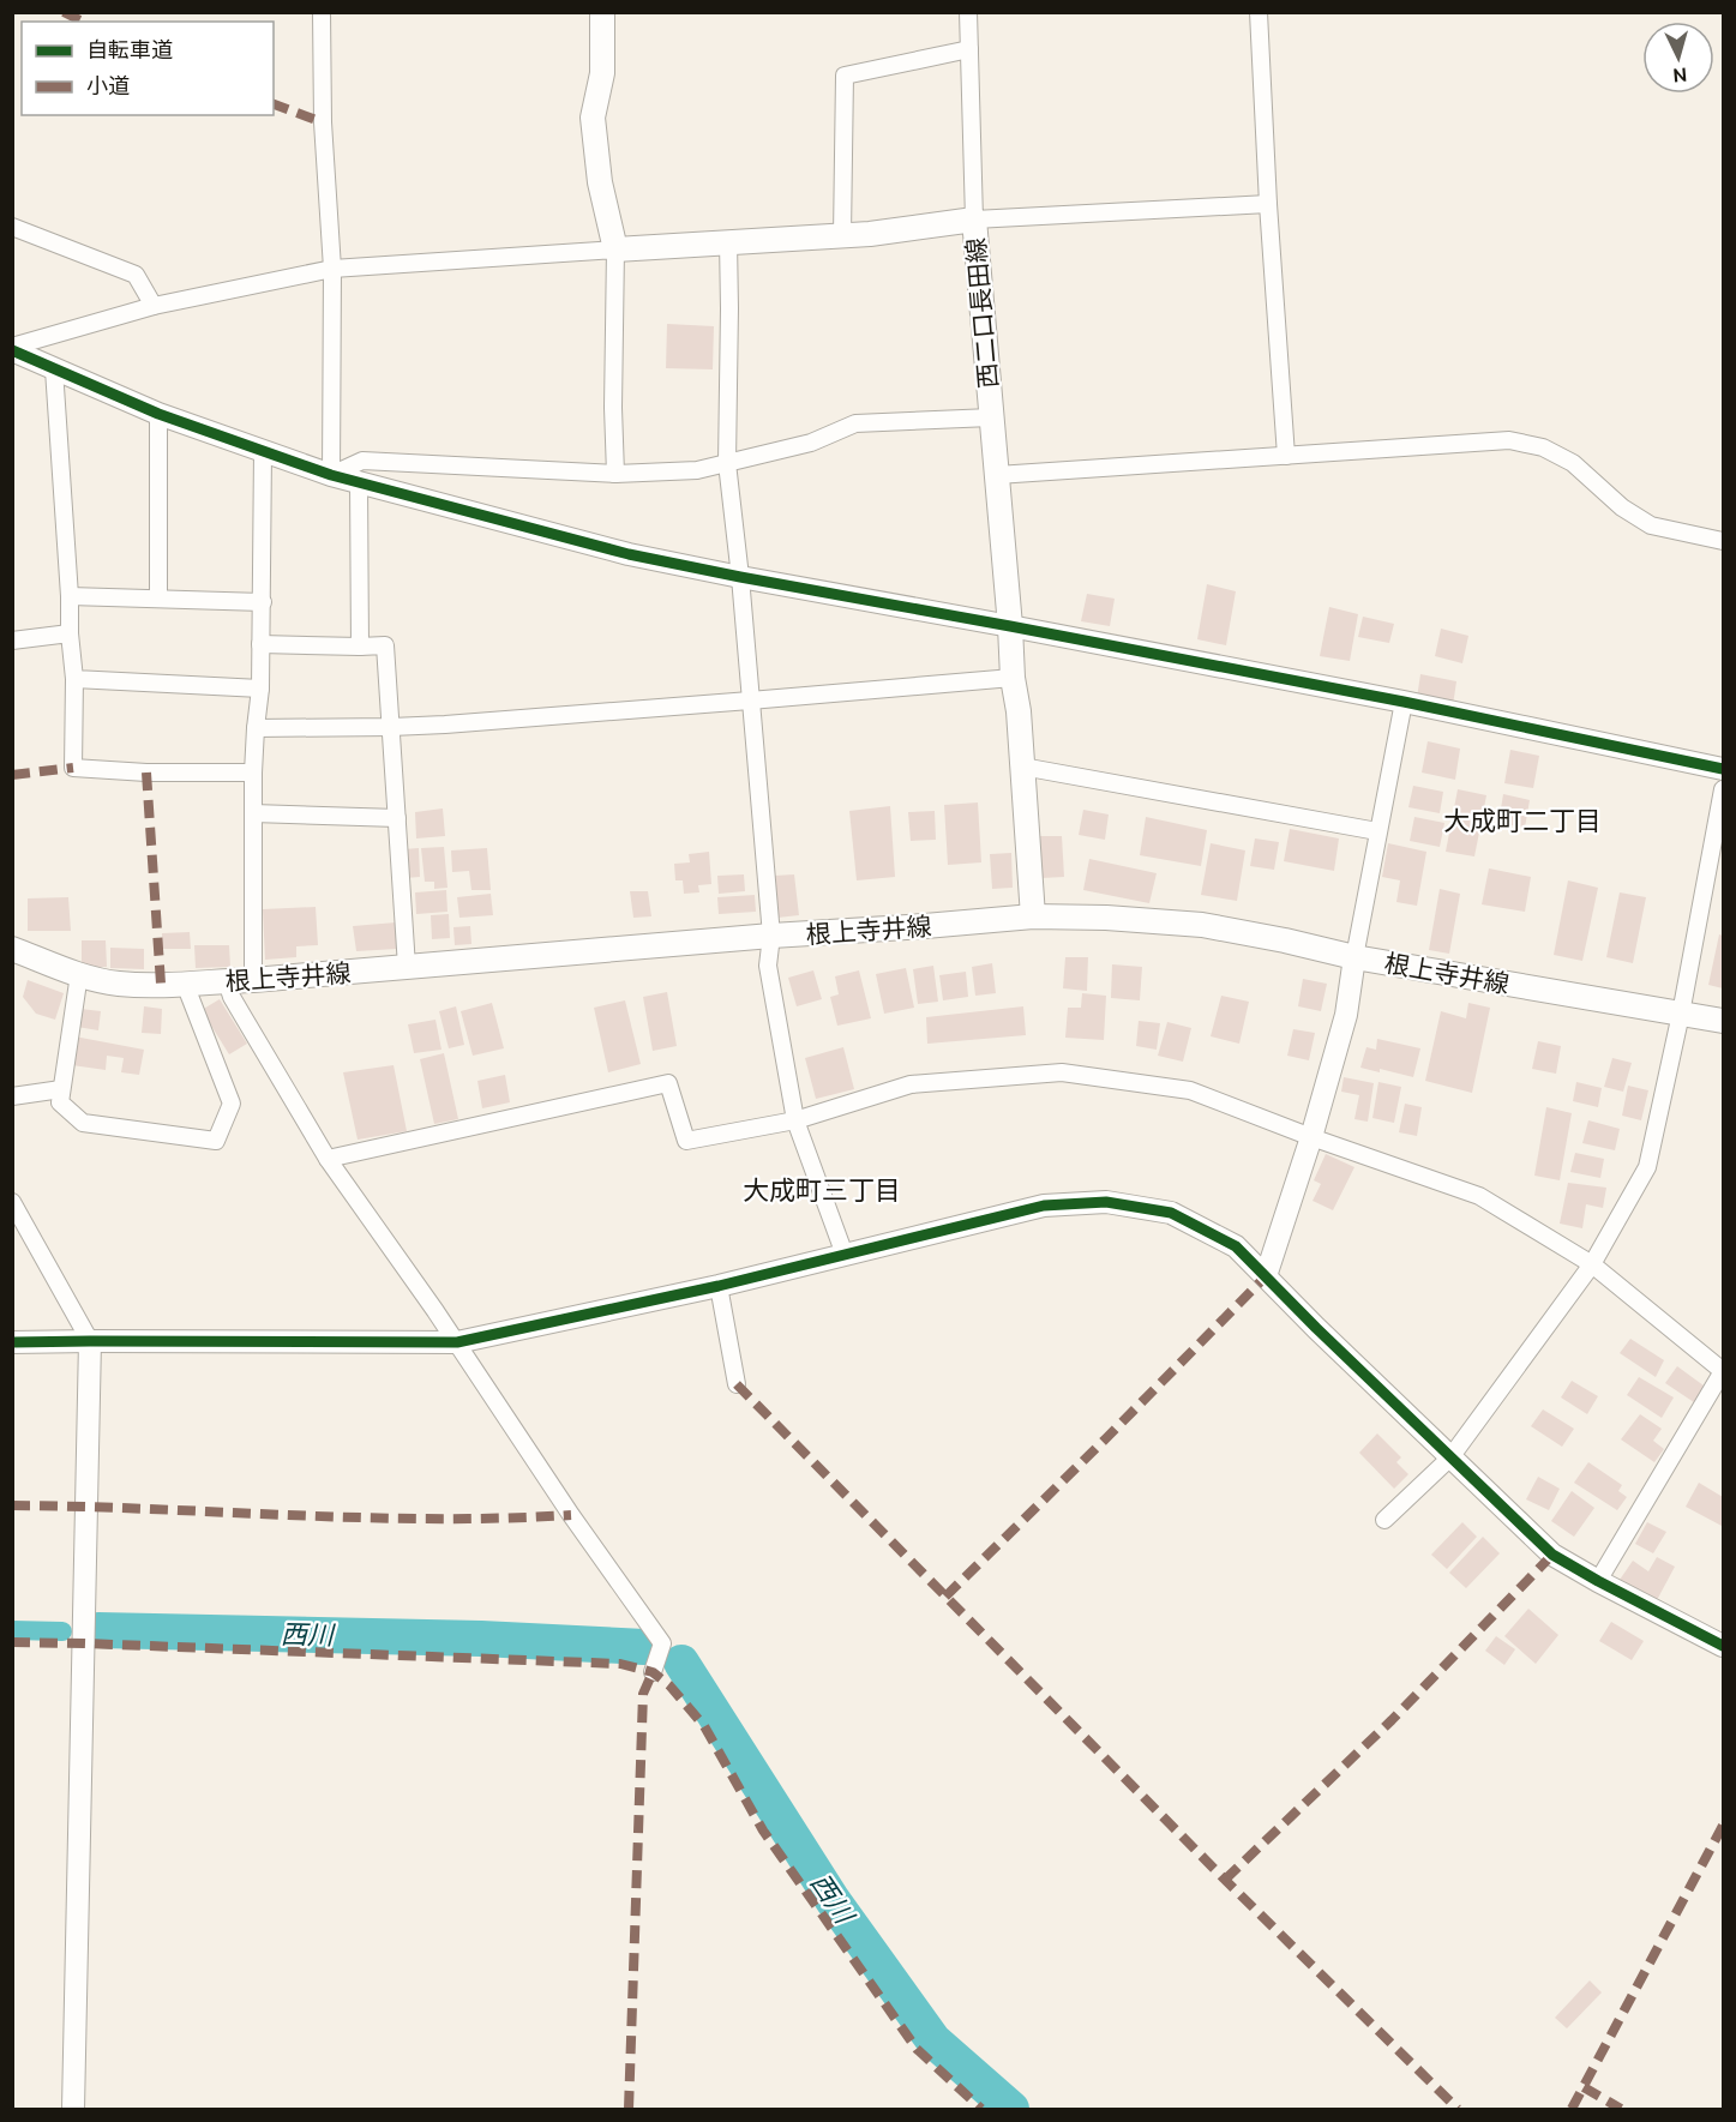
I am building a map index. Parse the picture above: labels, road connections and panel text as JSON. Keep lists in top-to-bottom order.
{
  "streets": {
    "main road": ["西二口長田線", "根上寺井線"]
  },
  "crossings": [
    ["西二口長田線", "根上寺井線"]
  ],
  "districts": ["大成町二丁目", "大成町三丁目"],
  "water": ["西川"],
  "legend": ["自転車道", "小道"],
  "north": "bottom"
}
